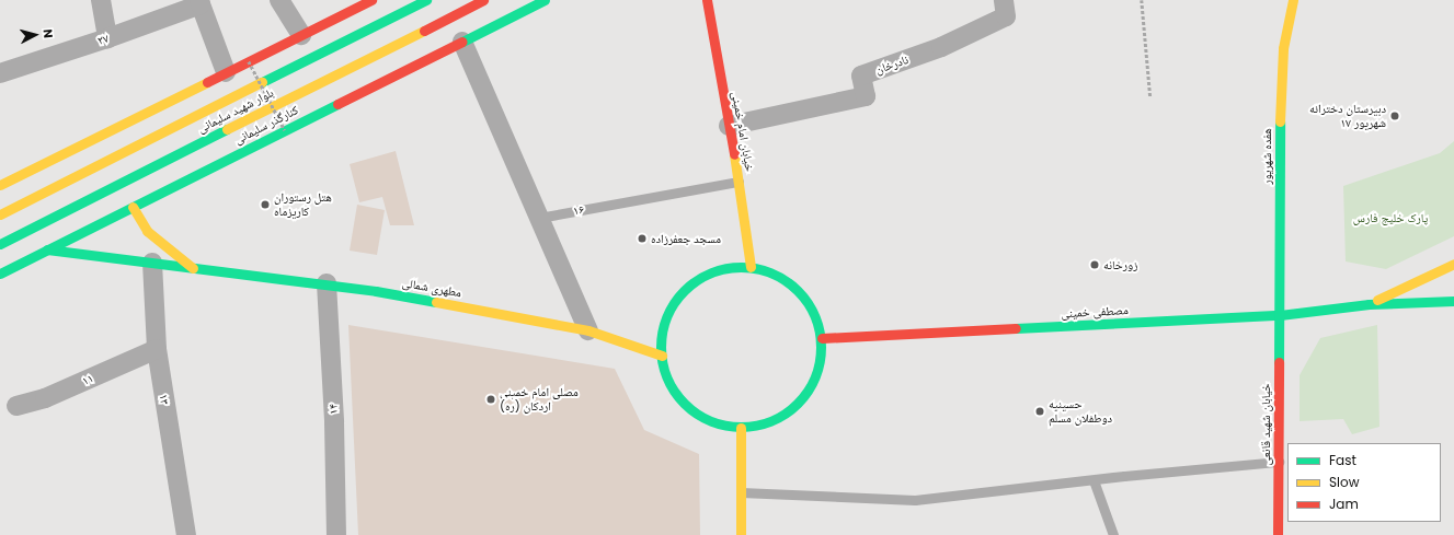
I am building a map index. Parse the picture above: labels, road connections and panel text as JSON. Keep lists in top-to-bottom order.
{
  "streets": {
    "main road": [
      "بلوار شهید سلیمانی",
      "کنارگذر سلیمانی",
      "خیابان امام خمینی",
      "هفده شهریور",
      "مطهری شمالی",
      "مصطفی خمینی",
      "خیابان شهید قانعی"
    ],
    "street": [
      "۲۷",
      "نادرخان",
      "۱۱",
      "۱۳",
      "۱۴"
    ],
    "lane": ["۱۶"]
  },
  "crossings": [
    ["نادرخان", "خیابان امام خمینی"],
    ["کنارگذر سلیمانی", "مطهری شمالی"],
    ["خیابان امام خمینی", "۱۶"],
    ["هفده شهریور", "مصطفی خمینی"],
    ["هفده شهریور", "خیابان شهید قانعی"],
    ["مطهری شمالی", "۱۳"],
    ["مطهری شمالی", "۱۴"],
    ["مصطفی خمینی", "خیابان شهید قانعی"],
    ["۱۱", "۱۳"]
  ],
  "parks": ["پارک خلیج فارس"],
  "places": [
    "دبیرستان دخترانه ۱۷ شهریور",
    "هتل رستوران کاریزماه",
    "مسجد جعفرزاده",
    "زورخانه",
    "مصلی امام خمینی (ره) اردکان",
    "حسینیه دوطفلان مسلم"
  ],
  "legend": ["Fast", "Slow", "Jam"],
  "north": "right"
}
